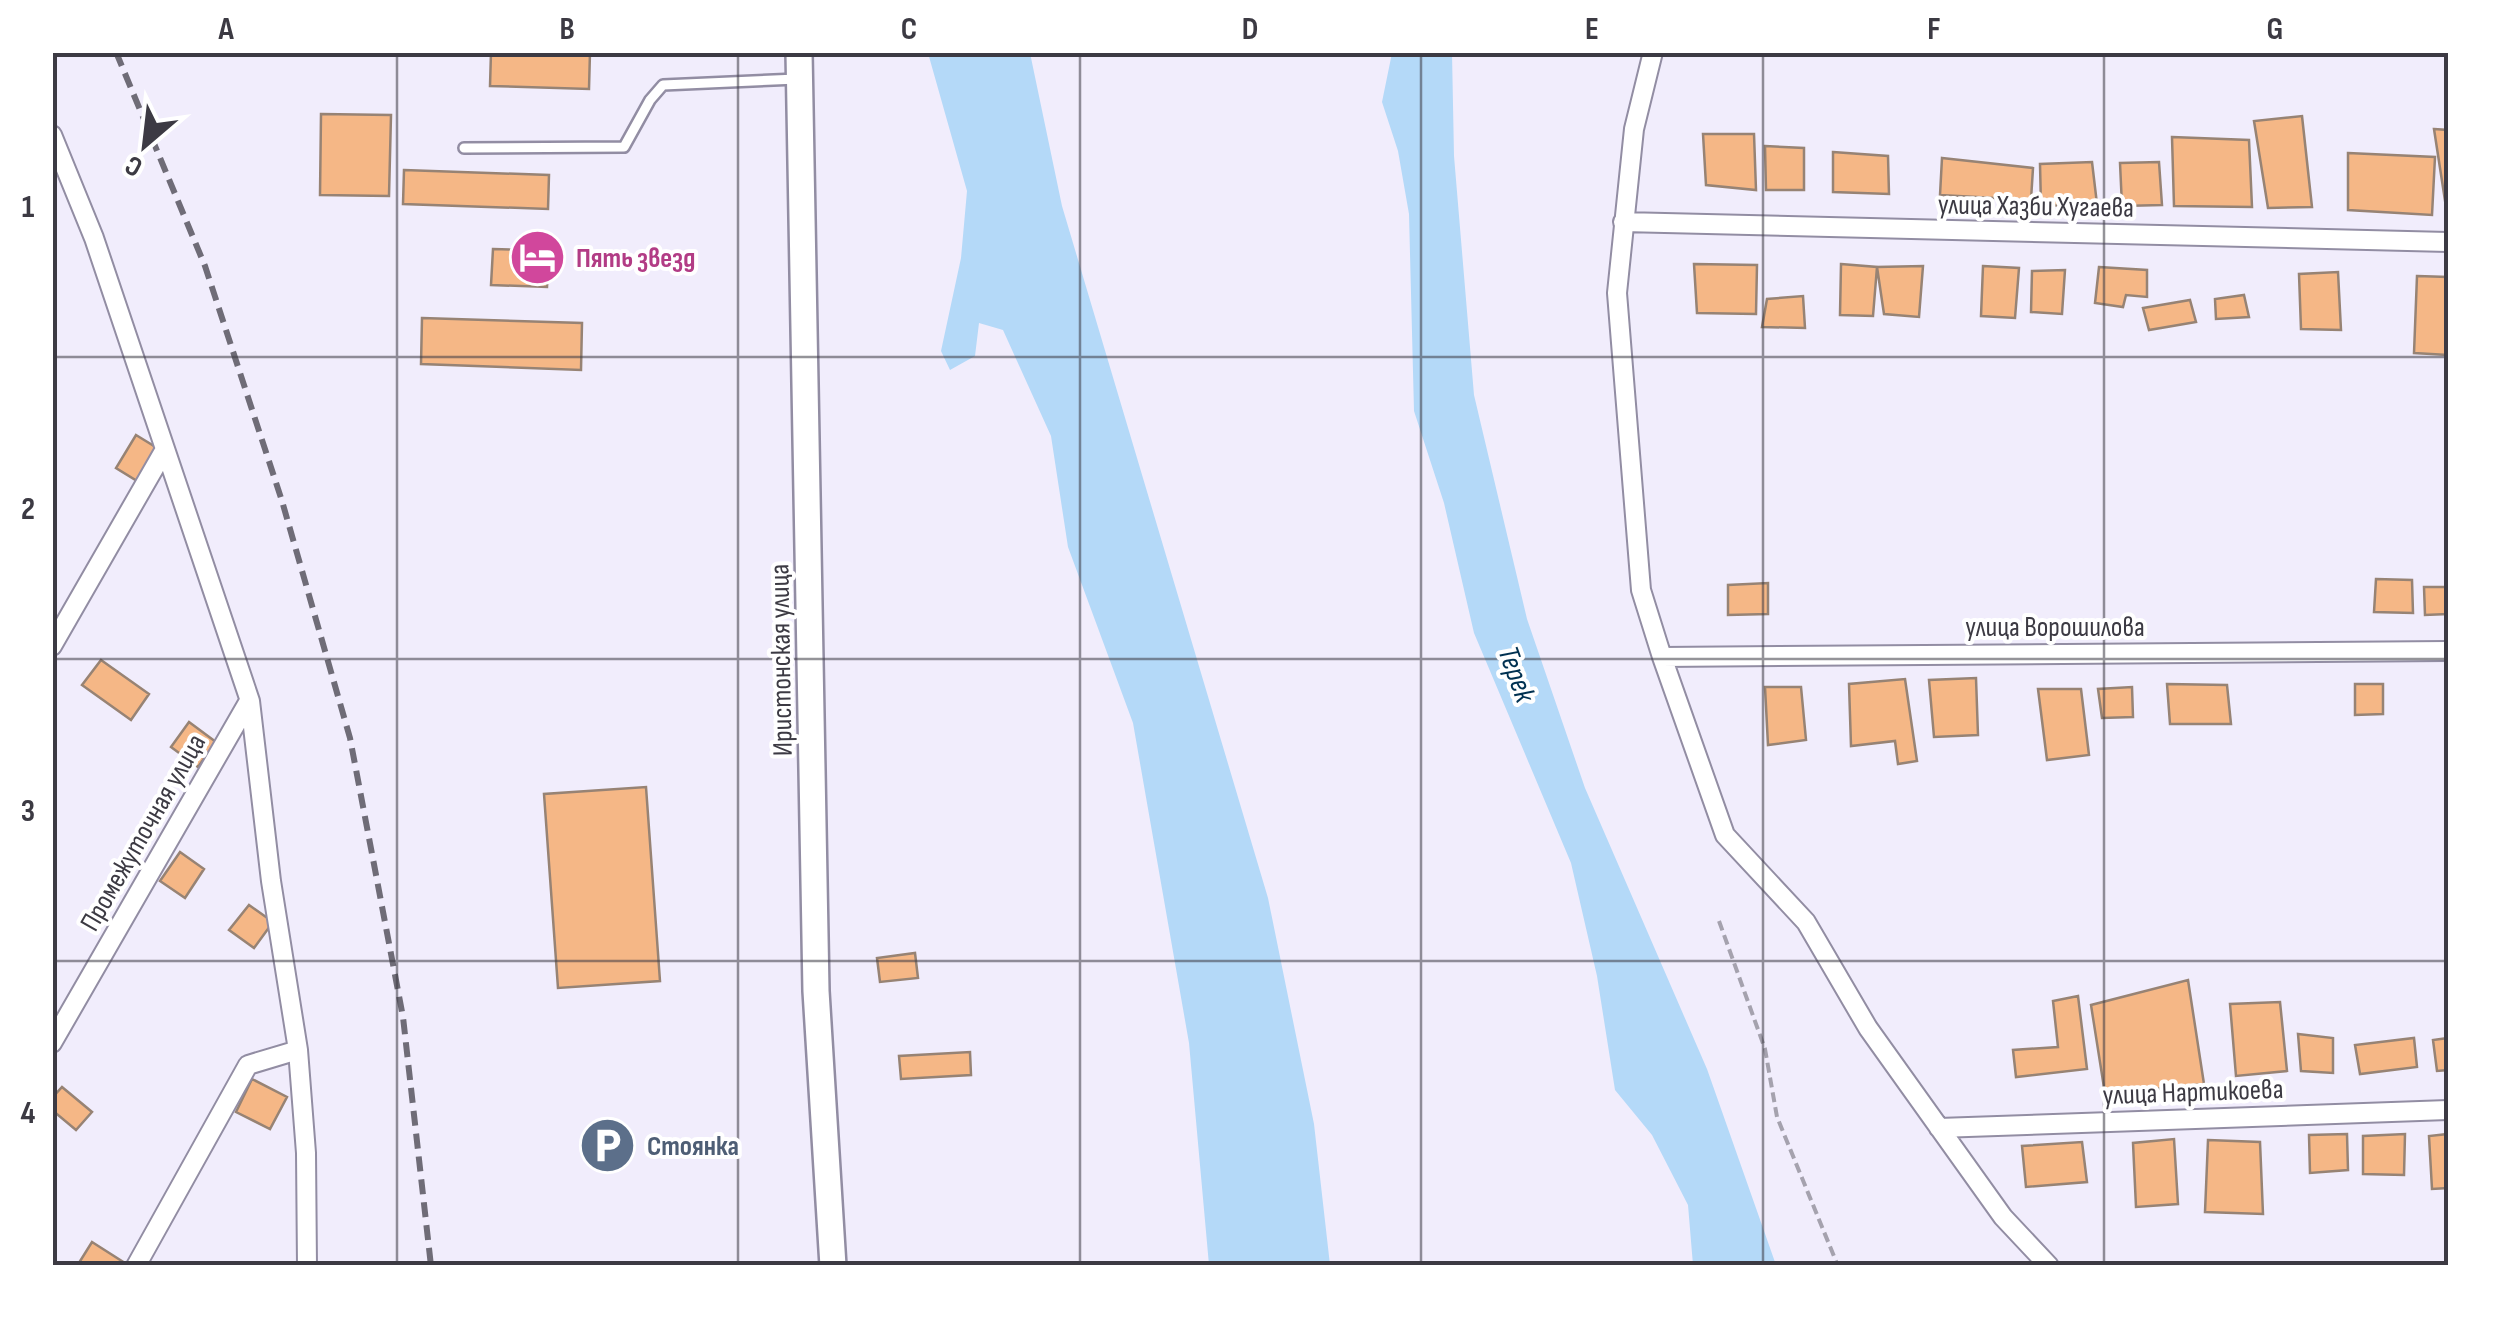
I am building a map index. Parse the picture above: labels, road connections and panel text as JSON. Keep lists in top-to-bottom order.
{
  "streets": {
    "main road": ["Иристонская улица"],
    "street": [
      "улица Хазби Хугаева",
      "улица Ворошилова",
      "Промежуточная улица",
      "улица Нартикоева"
    ]
  },
  "water": ["Терек"],
  "places": {
    "hotel": ["Пять звезд"],
    "parking": ["Стоянка"]
  },
  "north": "bottom left",
  "grid": {
    "columns": [
      "A",
      "B",
      "C",
      "D",
      "E",
      "F",
      "G"
    ],
    "rows": [
      "1",
      "2",
      "3",
      "4"
    ]
  }
}
